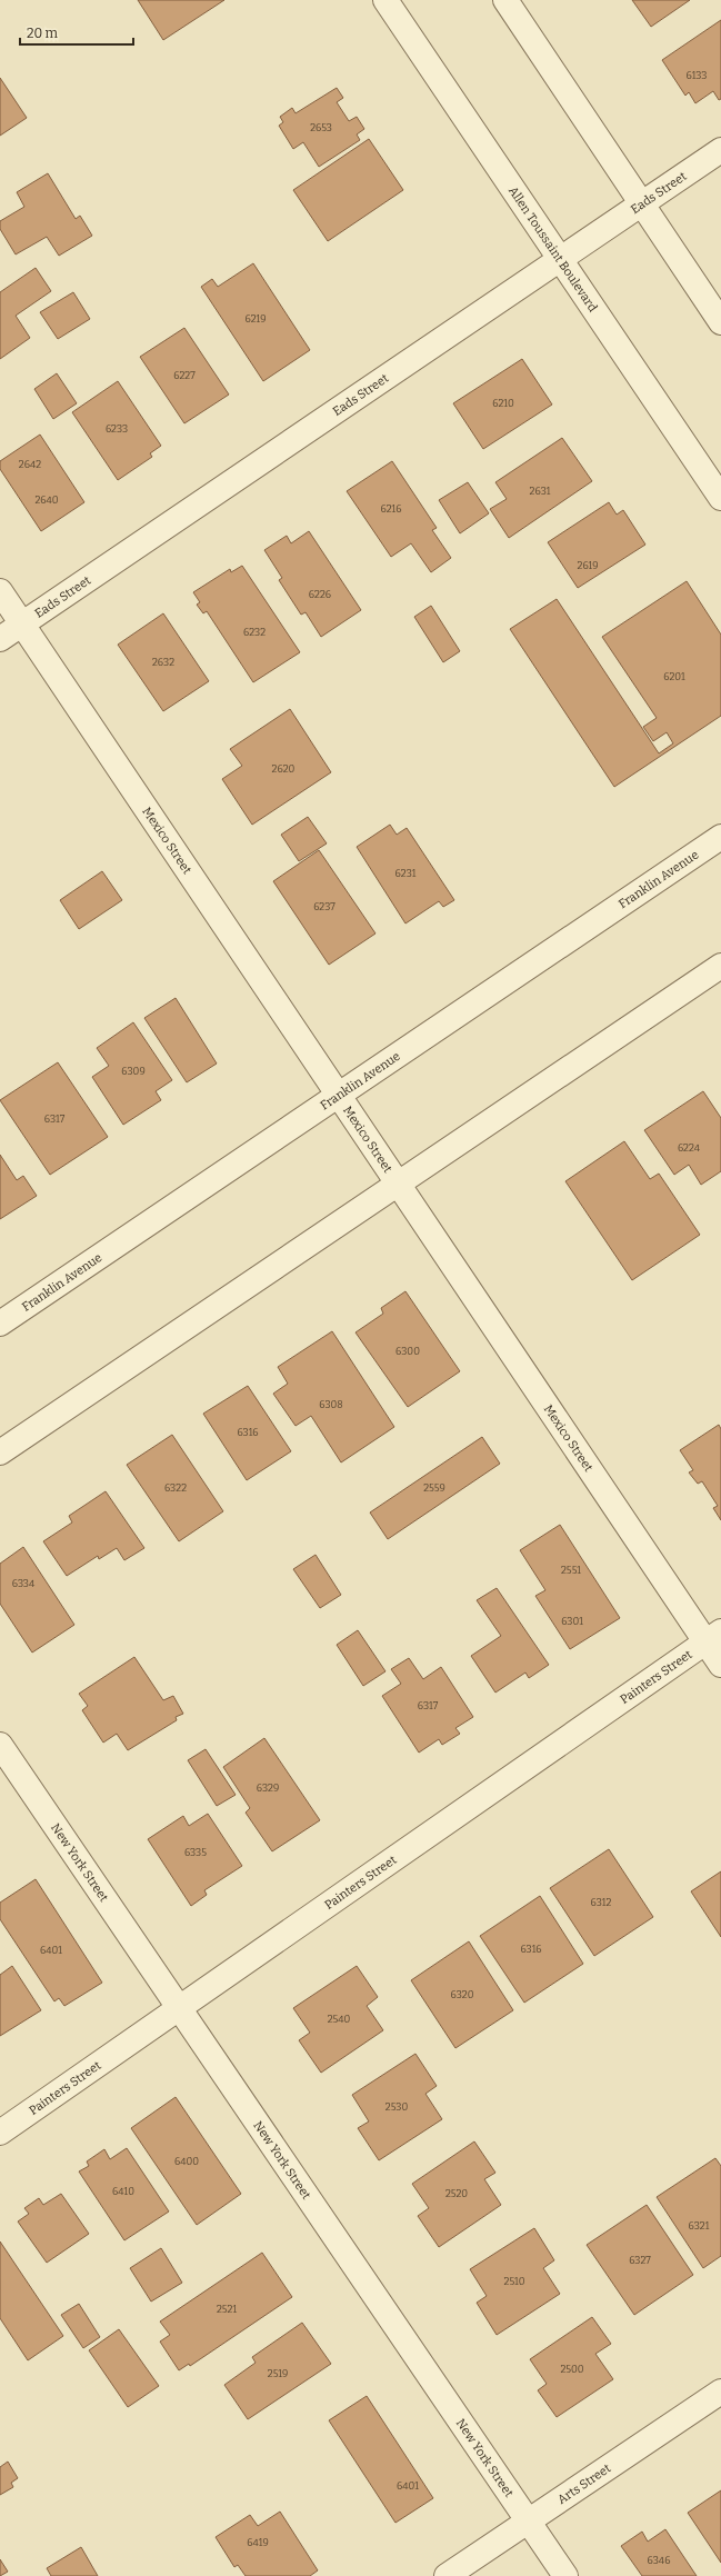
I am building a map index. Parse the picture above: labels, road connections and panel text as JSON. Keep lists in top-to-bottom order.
{
  "streets": {
    "street": [
      "Eads Street",
      "Allen Toussaint Boulevard",
      "Mexico Street",
      "Franklin Avenue",
      "Painters Street",
      "New York Street",
      "Arts Street"
    ]
  },
  "crossings": [
    ["Eads Street", "Allen Toussaint Boulevard"],
    ["Eads Street", "Mexico Street"],
    ["Mexico Street", "Franklin Avenue"],
    ["Mexico Street", "Painters Street"],
    ["Painters Street", "New York Street"],
    ["New York Street", "Arts Street"]
  ],
  "house_numbers": [
    "6133",
    "2653",
    "6219",
    "6227",
    "6210",
    "6233",
    "2642",
    "2631",
    "2640",
    "6216",
    "2619",
    "6226",
    "6232",
    "2632",
    "6201",
    "2620",
    "6231",
    "6237",
    "6309",
    "6317",
    "6224",
    "6300",
    "6308",
    "6316",
    "6322",
    "2559",
    "2551",
    "6334",
    "6301",
    "6317",
    "6329",
    "6335",
    "6312",
    "6316",
    "6401",
    "6320",
    "2540",
    "2530",
    "6400",
    "6410",
    "2520",
    "6321",
    "6327",
    "2510",
    "2521",
    "2500",
    "2519",
    "6401",
    "6419",
    "6346"
  ],
  "scale_bar": "20 m"
}
